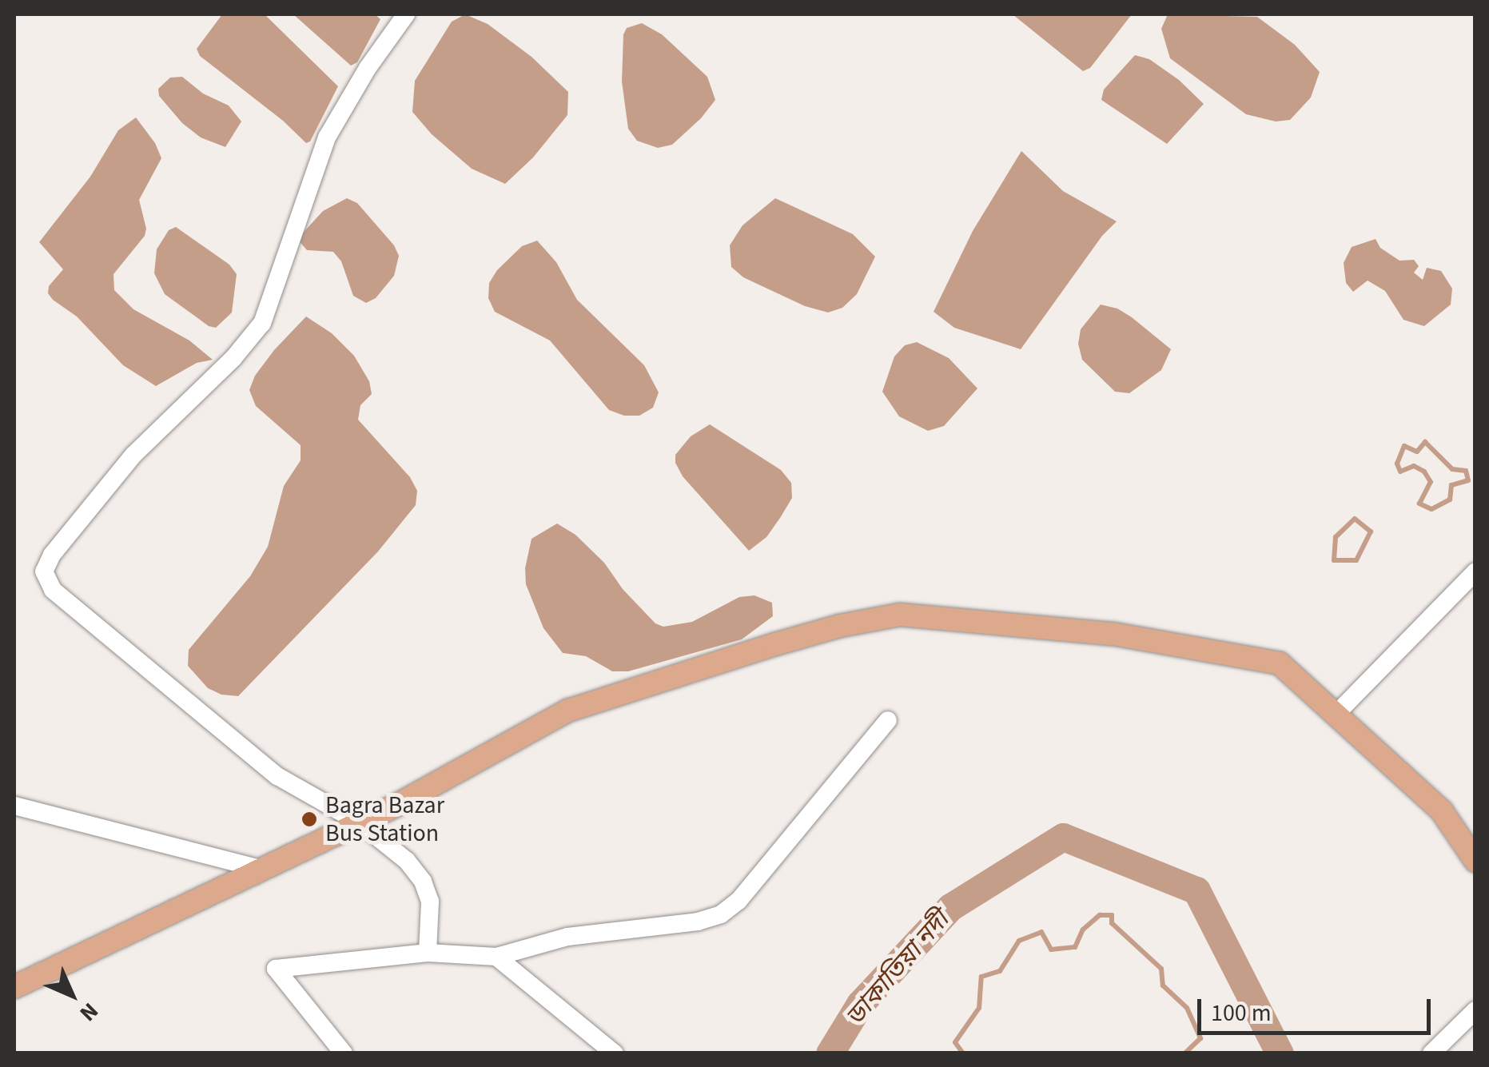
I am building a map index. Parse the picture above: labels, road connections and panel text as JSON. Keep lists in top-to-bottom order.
{
  "water": ["ডাকাতিয়া নদী"],
  "places": ["Bagra Bazar Bus Station"],
  "scale_bar": "100 m",
  "north": "bottom right"
}
